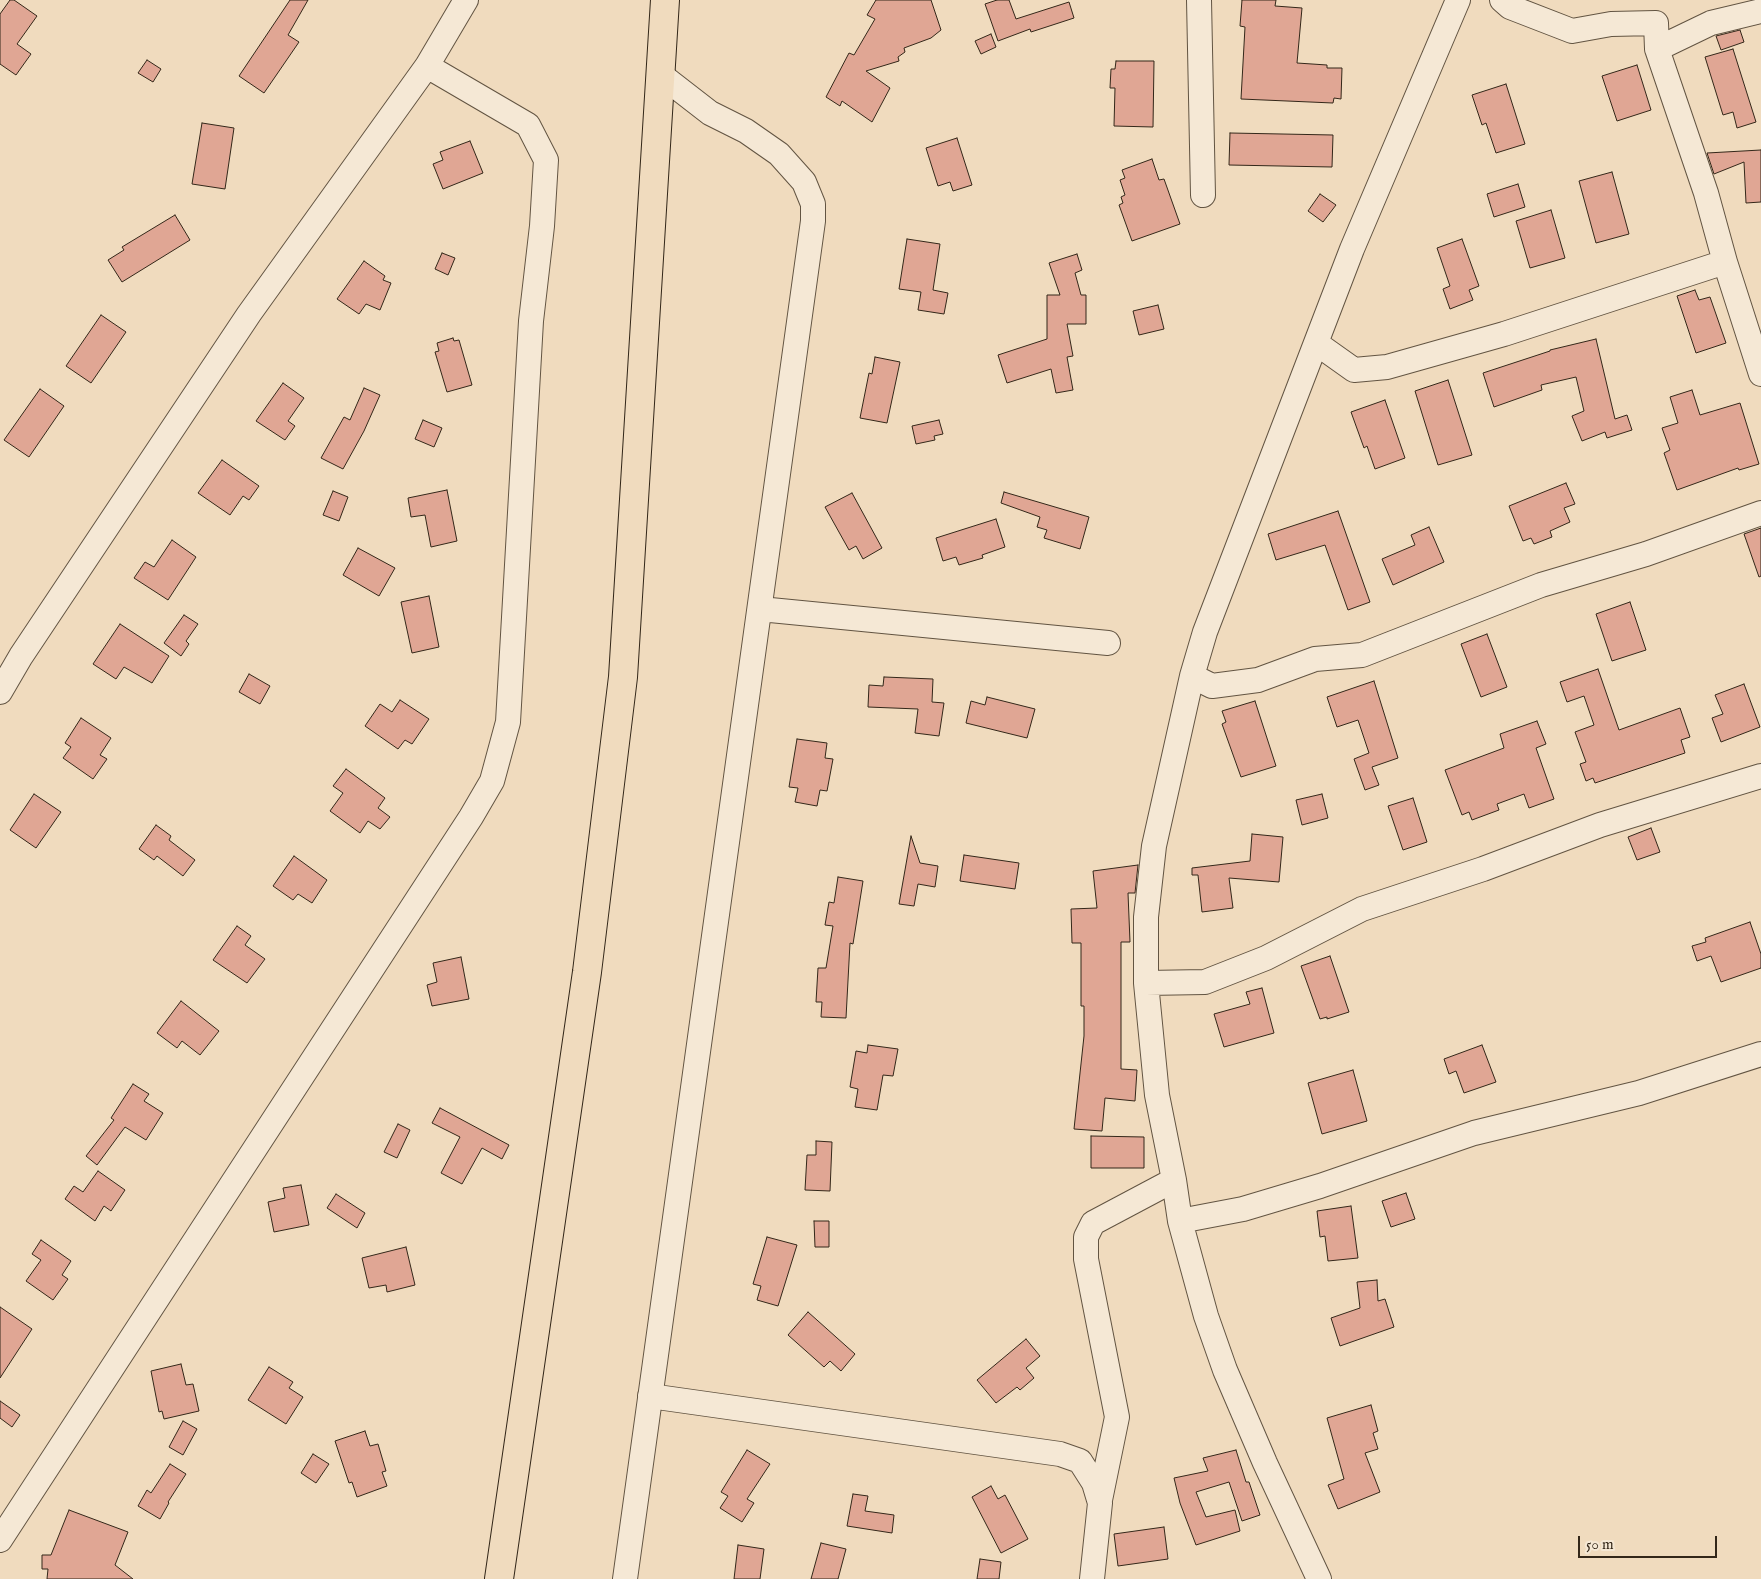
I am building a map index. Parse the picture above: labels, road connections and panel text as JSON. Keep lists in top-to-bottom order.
{
  "scale_bar": "50 m"
}
